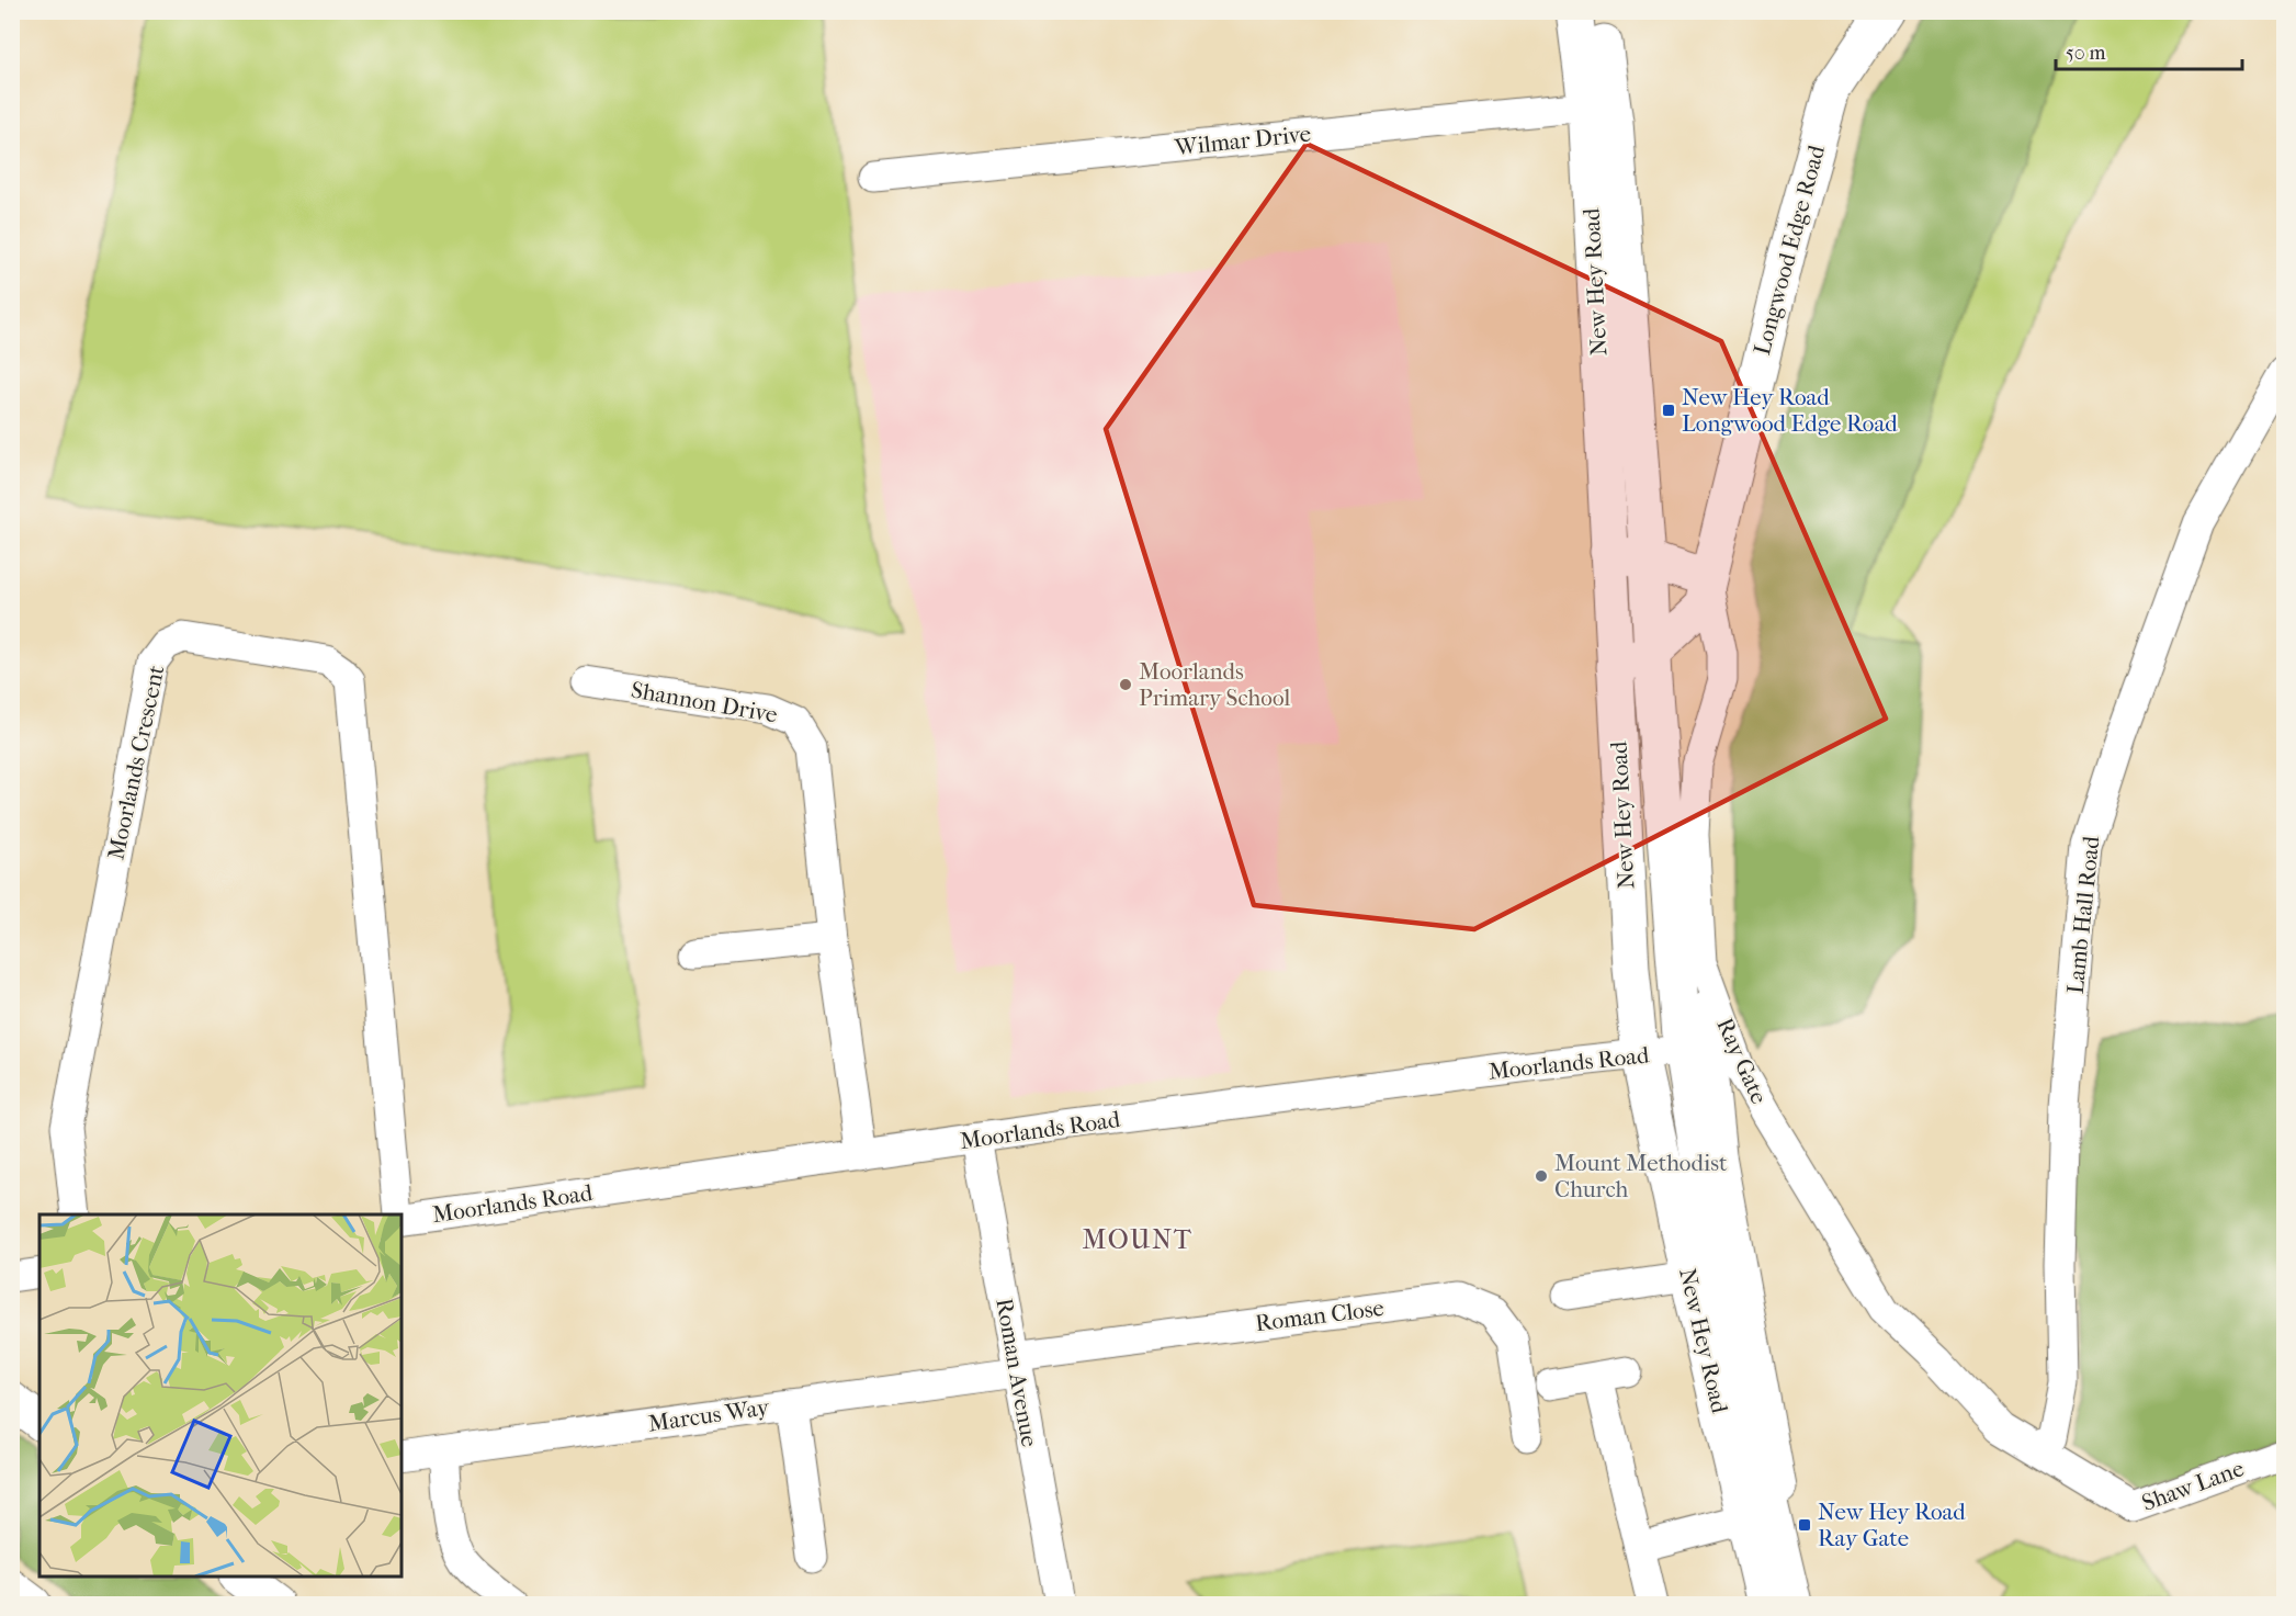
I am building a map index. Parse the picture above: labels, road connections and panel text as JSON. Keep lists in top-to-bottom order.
{
  "streets": {
    "main road": ["Longwood Edge Road", "New Hey Road"],
    "street": [
      "Wilmar Drive",
      "Shannon Drive",
      "Moorlands Crescent",
      "Lamb Hall Road",
      "Ray Gate",
      "Moorlands Road",
      "Roman Close",
      "Roman Avenue",
      "Marcus Way",
      "Shaw Lane"
    ]
  },
  "crossings": [
    ["Wilmar Drive", "New Hey Road"],
    ["Longwood Edge Road", "New Hey Road"],
    ["Longwood Edge Road", "Ray Gate"],
    ["New Hey Road", "Ray Gate"],
    ["New Hey Road", "Moorlands Road"],
    ["Shannon Drive", "Moorlands Road"],
    ["Lamb Hall Road", "Ray Gate"],
    ["Lamb Hall Road", "Shaw Lane"],
    ["Ray Gate", "Shaw Lane"],
    ["Moorlands Road", "Roman Avenue"],
    ["Roman Close", "Roman Avenue"],
    ["Roman Close", "Marcus Way"],
    ["Roman Avenue", "Marcus Way"]
  ],
  "districts": ["MOUNT"],
  "places": {
    "transit": ["New Hey Road Longwood Edge Road", "New Hey Road Ray Gate"],
    "other": ["Moorlands Primary School", "Mount Methodist Church"]
  },
  "scale_bar": "50 m"
}
